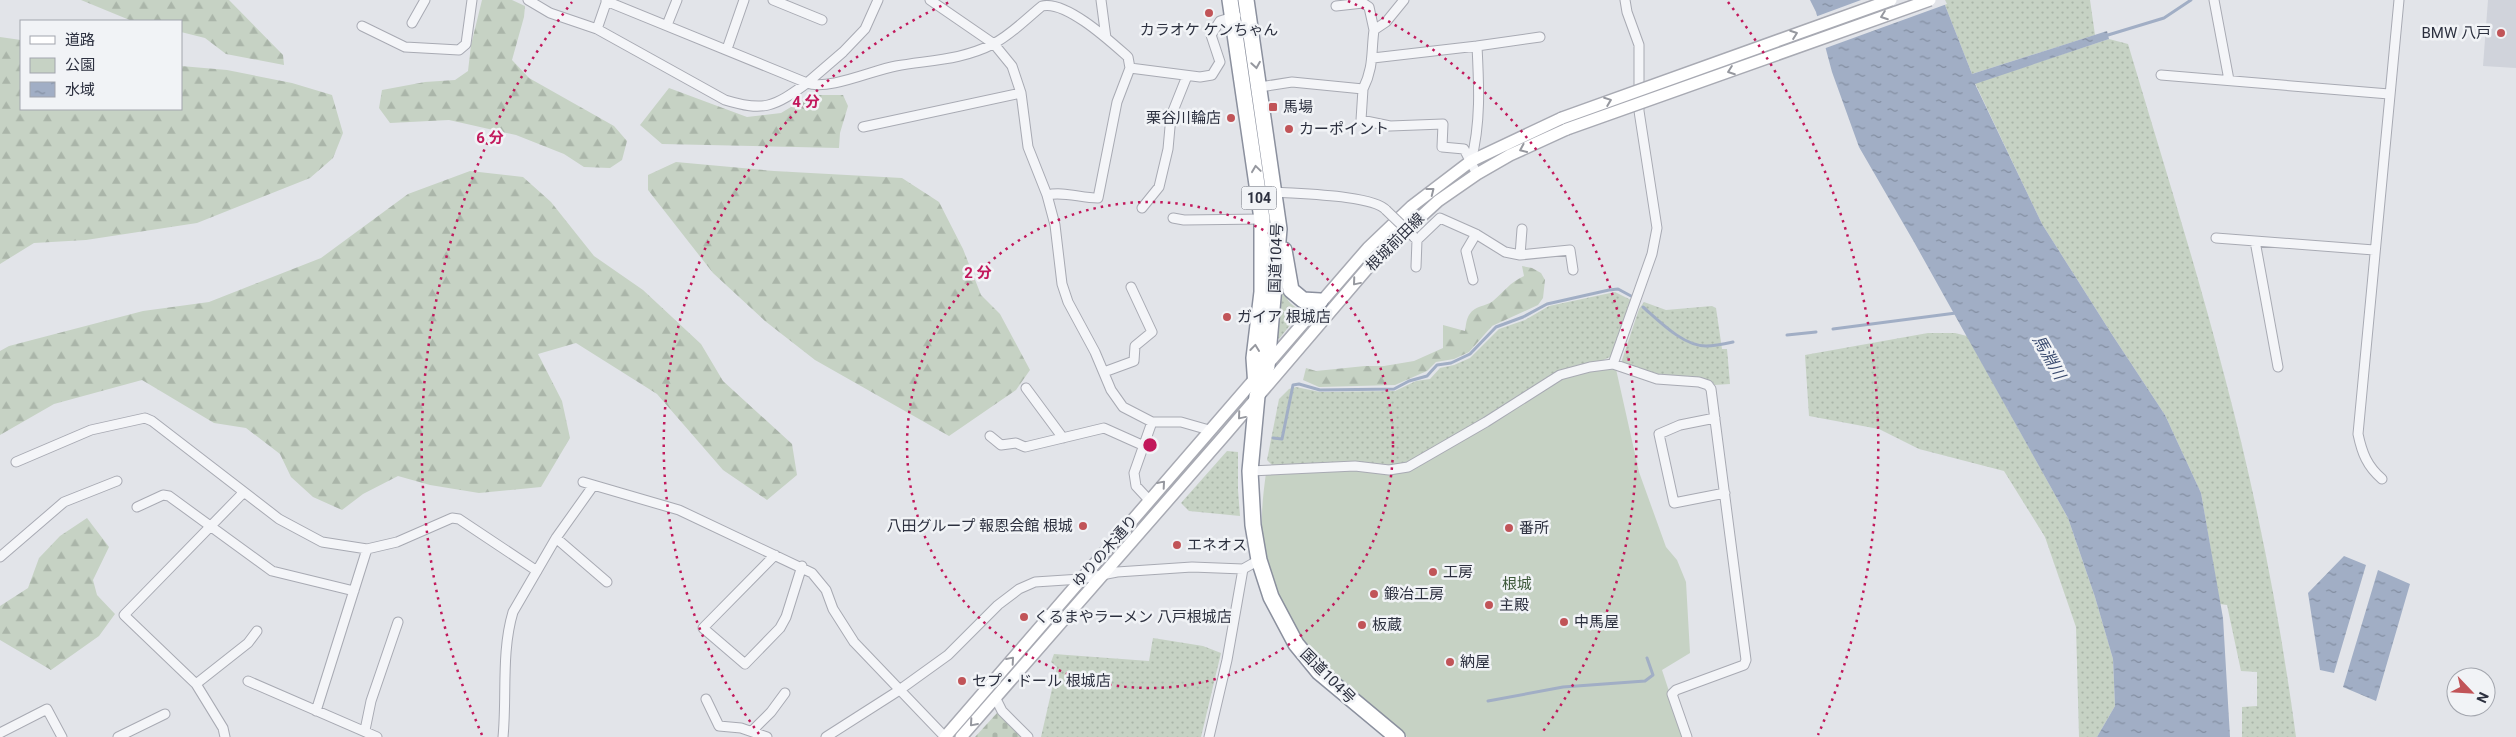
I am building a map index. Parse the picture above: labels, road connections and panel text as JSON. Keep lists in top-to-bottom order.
{
  "streets": {
    "highway": ["104", "国道104号"],
    "street": ["根城前田線", "ゆりの木通り"]
  },
  "crossings": [
    ["根城前田線", "国道104号"],
    ["根城前田線", "ゆりの木通り"],
    ["国道104号", "ゆりの木通り"]
  ],
  "water": ["馬淵川"],
  "parks": ["根城"],
  "places": {
    "other": [
      "カラオケ ケンちゃん",
      "BMW 八戸",
      "栗谷川輪店",
      "カーポイント",
      "ガイア 根城店",
      "八田グループ 報恩会館 根城",
      "番所",
      "エネオス",
      "工房",
      "鍛冶工房",
      "主殿",
      "くるまやラーメン 八戸根城店",
      "中馬屋",
      "板蔵",
      "納屋",
      "セプ・ドール 根城店"
    ],
    "transit": ["馬場"]
  },
  "legend": ["道路", "公園", "水域"],
  "north": "bottom right",
  "rings": ["4 分", "6 分", "2 分"]
}
